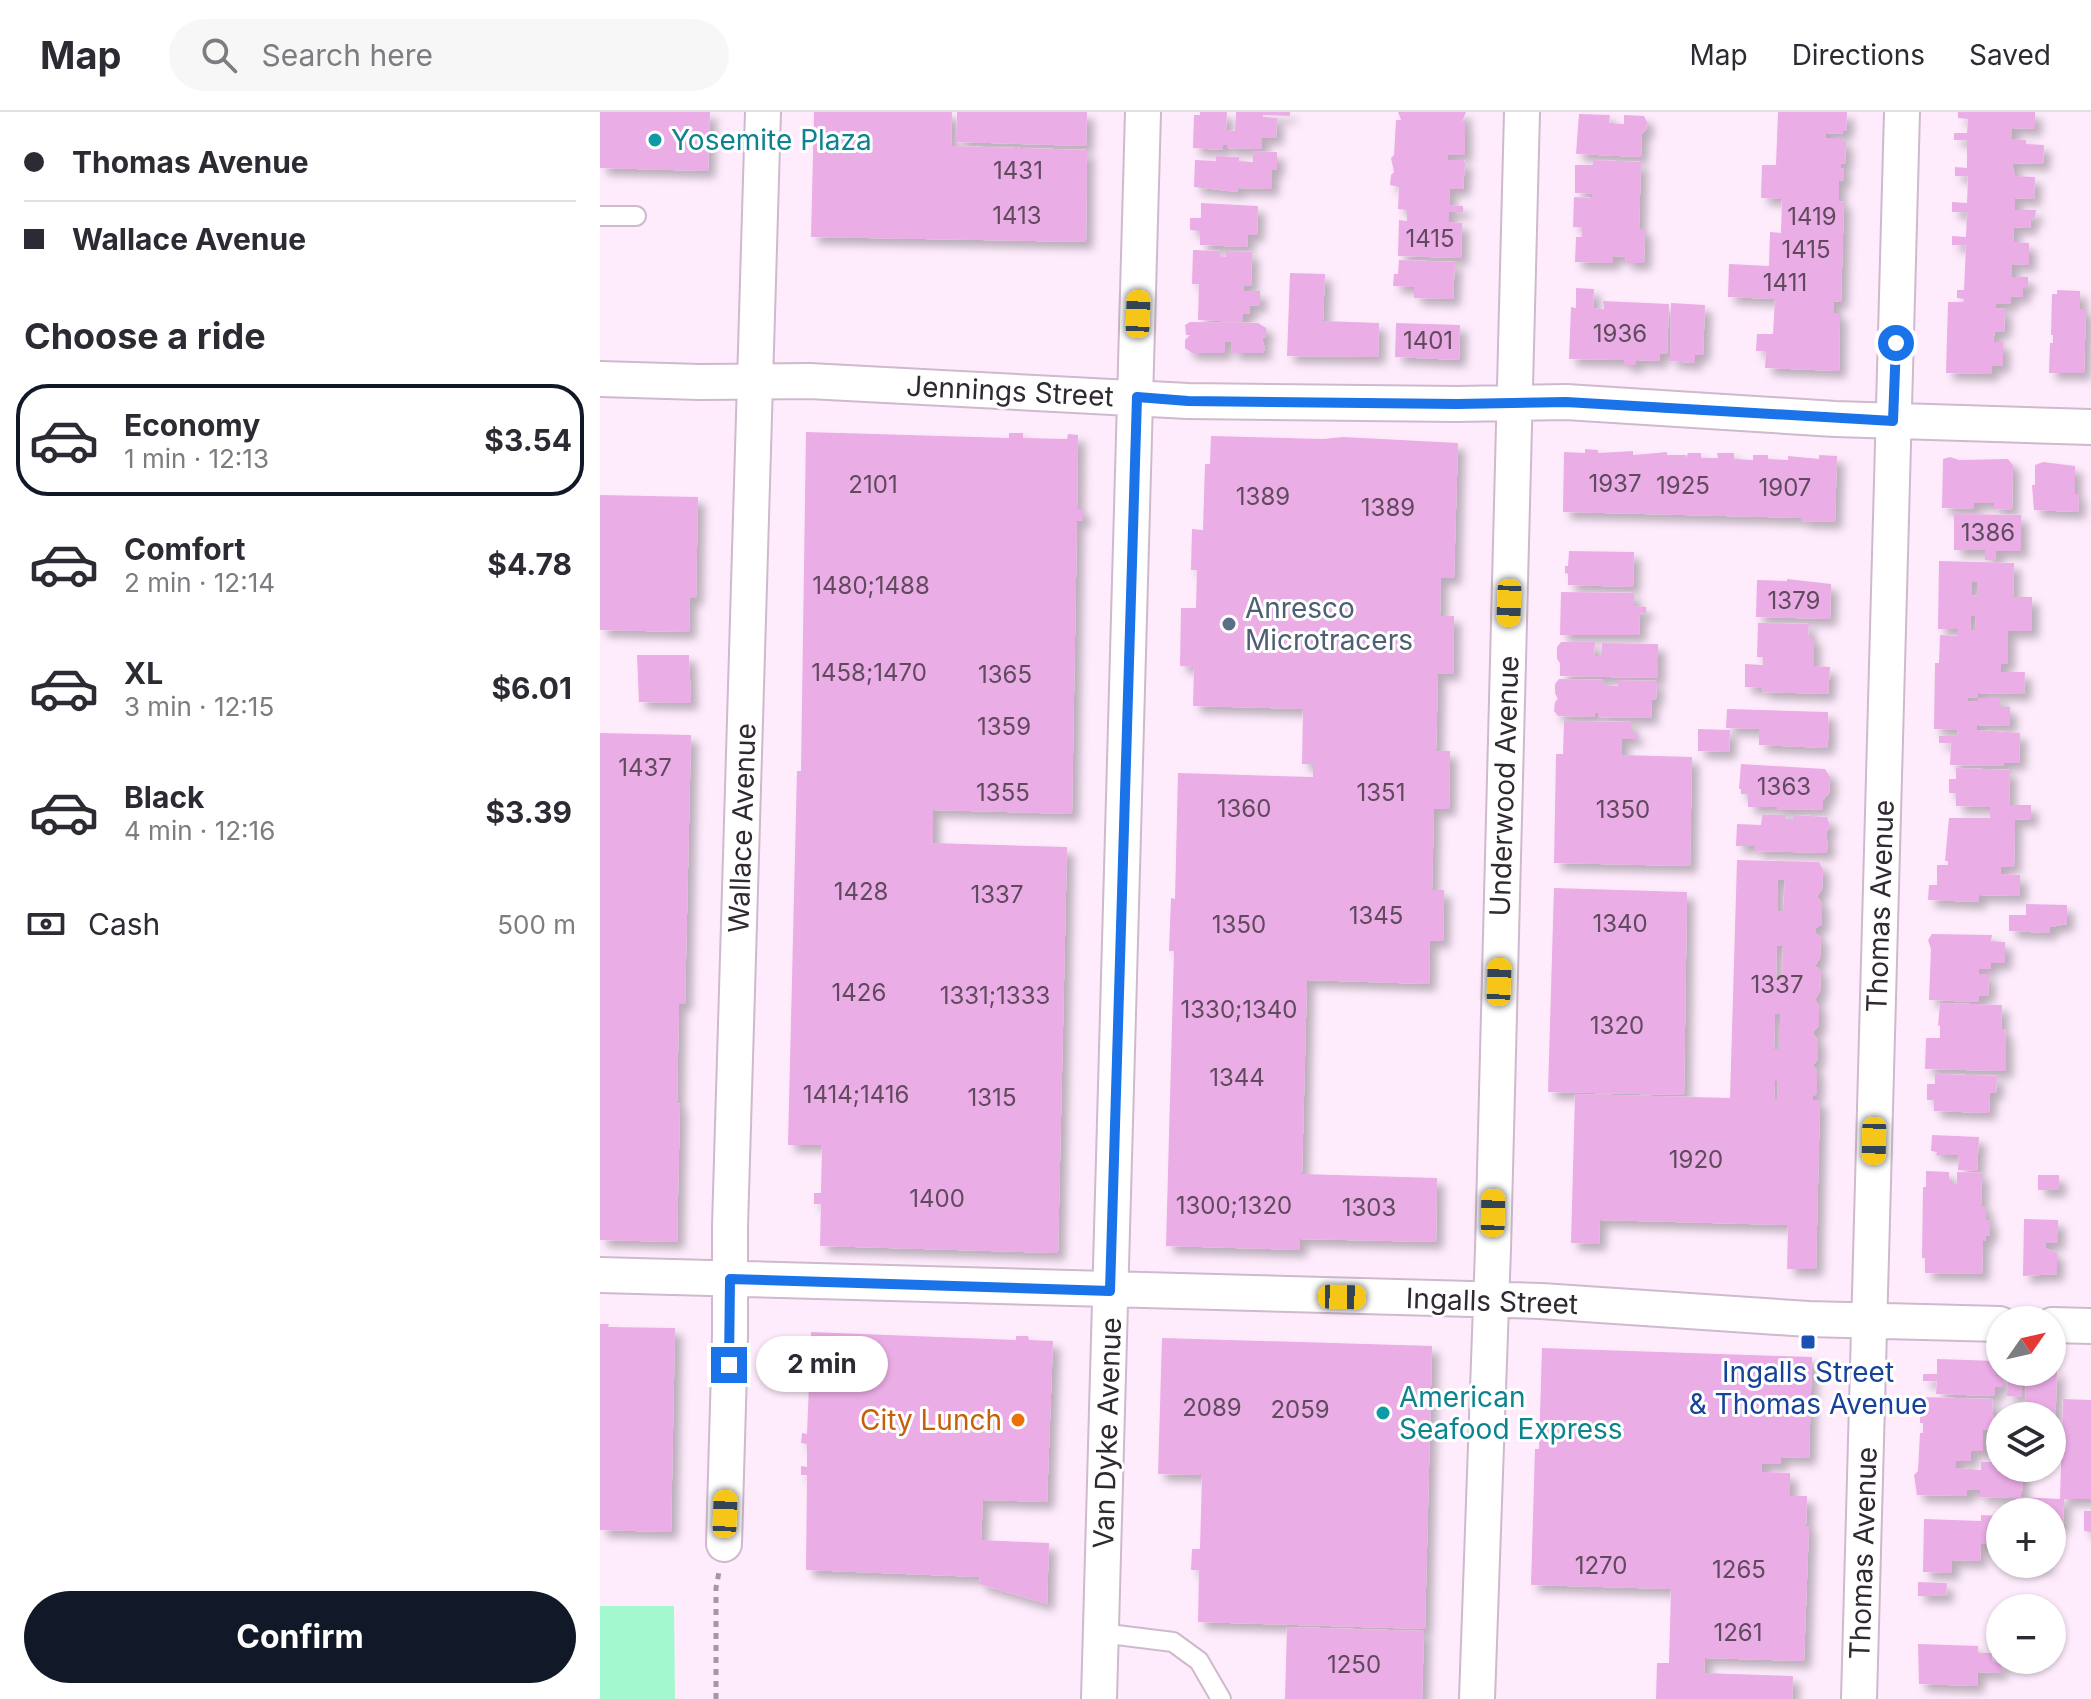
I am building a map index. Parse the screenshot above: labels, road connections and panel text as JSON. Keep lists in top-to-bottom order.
{
  "streets": {
    "street": [
      "Jennings Street",
      "Underwood Avenue",
      "Wallace Avenue",
      "Thomas Avenue",
      "Ingalls Street",
      "Van Dyke Avenue"
    ]
  },
  "crossings": [
    ["Jennings Street", "Underwood Avenue"],
    ["Jennings Street", "Wallace Avenue"],
    ["Jennings Street", "Thomas Avenue"],
    ["Jennings Street", "Van Dyke Avenue"],
    ["Underwood Avenue", "Ingalls Street"],
    ["Wallace Avenue", "Ingalls Street"],
    ["Thomas Avenue", "Ingalls Street"],
    ["Ingalls Street", "Van Dyke Avenue"]
  ],
  "places": {
    "other": [
      "Yosemite Plaza",
      "Anresco Microtracers",
      "American Seafood Express",
      "City Lunch"
    ],
    "transit": ["Ingalls Street & Thomas Avenue"]
  },
  "house_numbers": [
    "1431",
    "1413",
    "1419",
    "1415",
    "1415",
    "1411",
    "1936",
    "1401",
    "1937",
    "2101",
    "1925",
    "1907",
    "1389",
    "1389",
    "1386",
    "1480;1488",
    "1379",
    "1458;1470",
    "1365",
    "1359",
    "1437",
    "1363",
    "1355",
    "1351",
    "1360",
    "1350",
    "1428",
    "1337",
    "1345",
    "1340",
    "1350",
    "1337",
    "1426",
    "1331;1333",
    "1330;1340",
    "1320",
    "1344",
    "1414;1416",
    "1315",
    "1920",
    "1400",
    "1300;1320",
    "1303",
    "2089",
    "2059",
    "1270",
    "1265",
    "1261",
    "1250"
  ],
  "north": "top right",
  "page": {
    "header": "Map",
    "search": "Search here",
    "nav": ["Map", "Directions", "Saved"],
    "banner": ["Thomas Avenue", "Wallace Avenue"],
    "heading": "Choose a ride",
    "list": [
      {
        "name": "Economy",
        "note": "1 min · 12:13",
        "value": "$3.54"
      },
      {
        "name": "Comfort",
        "note": "2 min · 12:14",
        "value": "$4.78"
      },
      {
        "name": "XL",
        "note": "3 min · 12:15",
        "value": "$6.01"
      },
      {
        "name": "Black",
        "note": "4 min · 12:16",
        "value": "$3.39"
      }
    ],
    "pay": ["Cash", "500 m"],
    "map_buttons": ["+", "−"],
    "bubble": "2 min",
    "buttons": "Confirm"
  }
}
